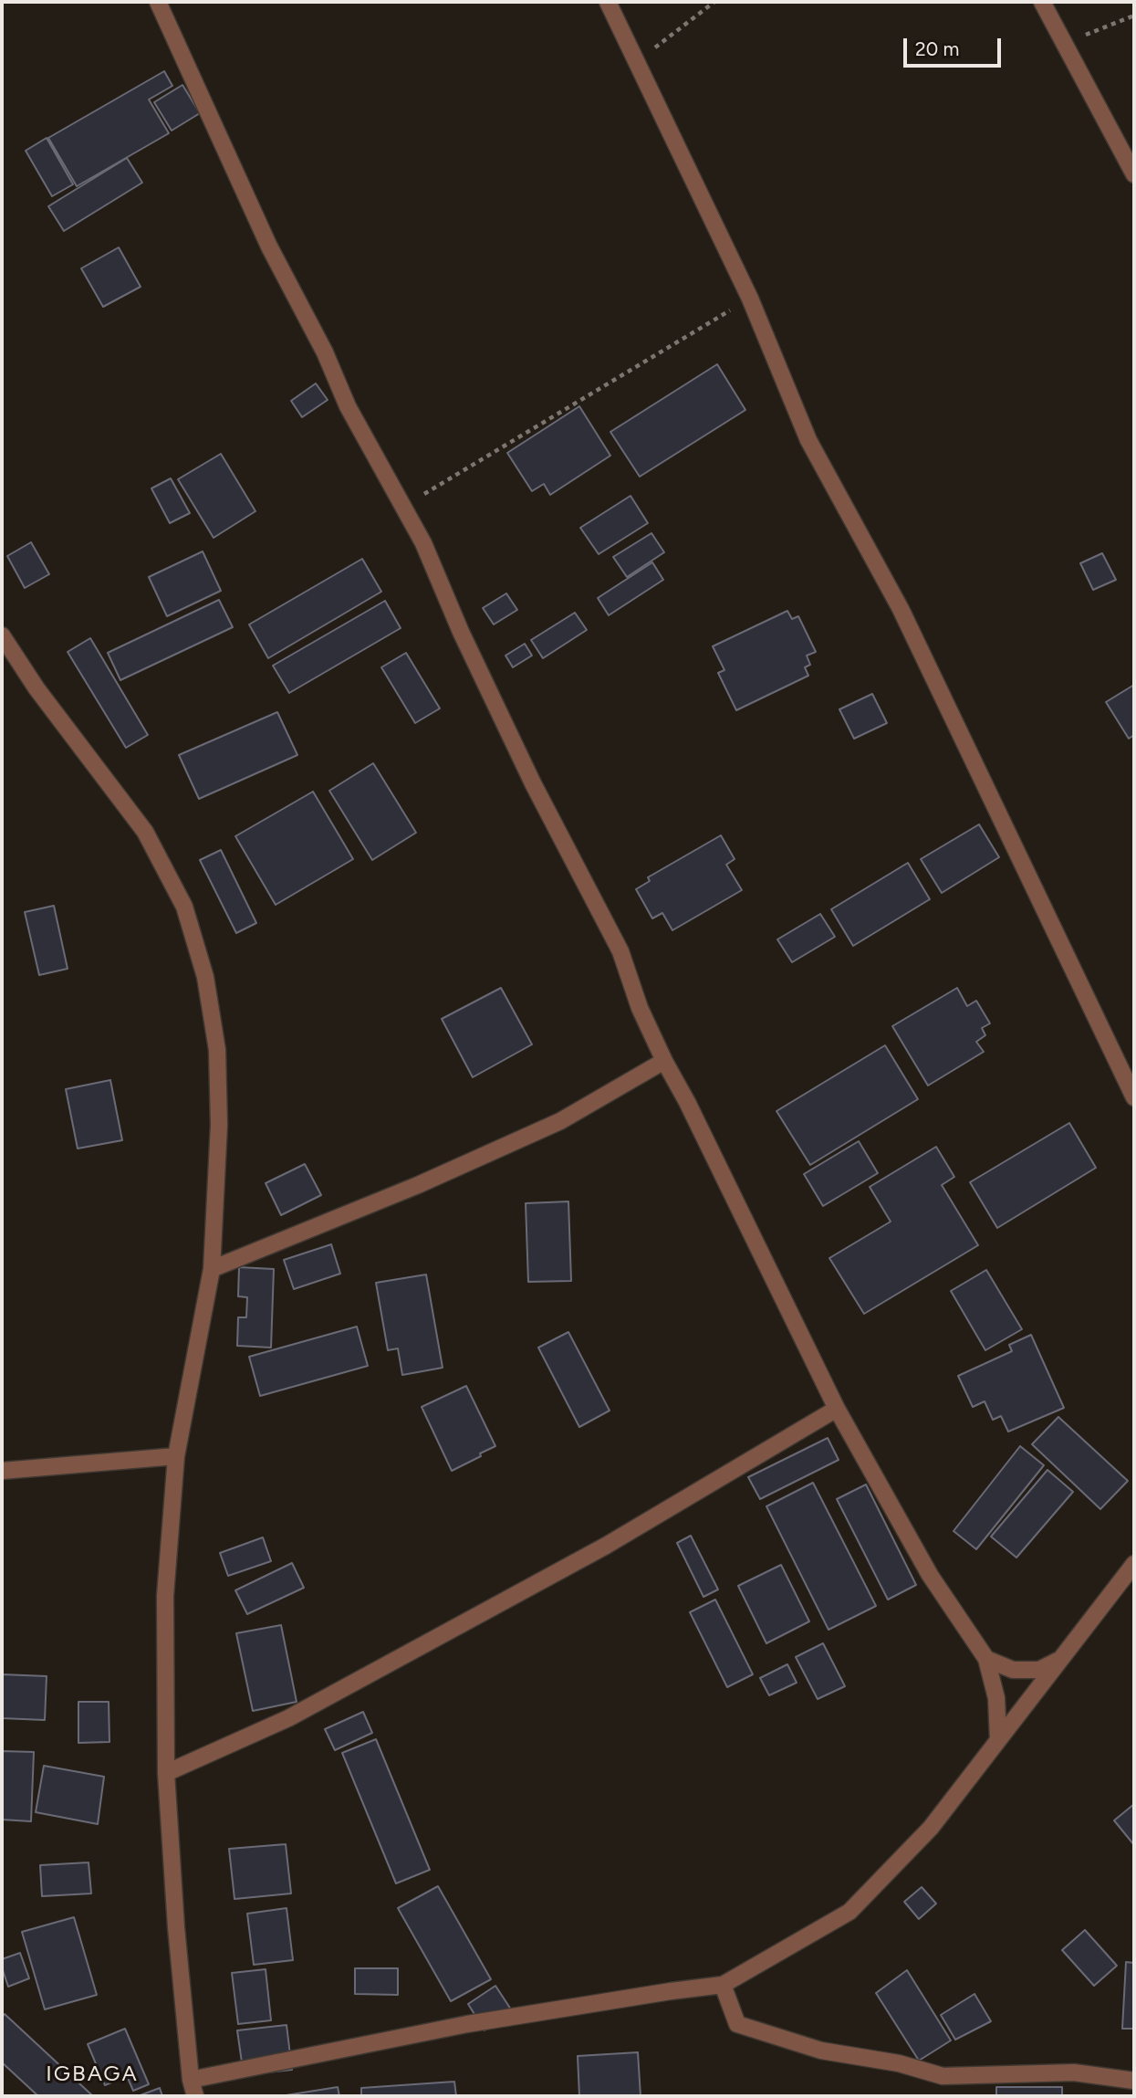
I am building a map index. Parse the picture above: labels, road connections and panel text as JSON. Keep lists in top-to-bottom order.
{
  "districts": ["IGBAGA"],
  "scale_bar": "20 m"
}
